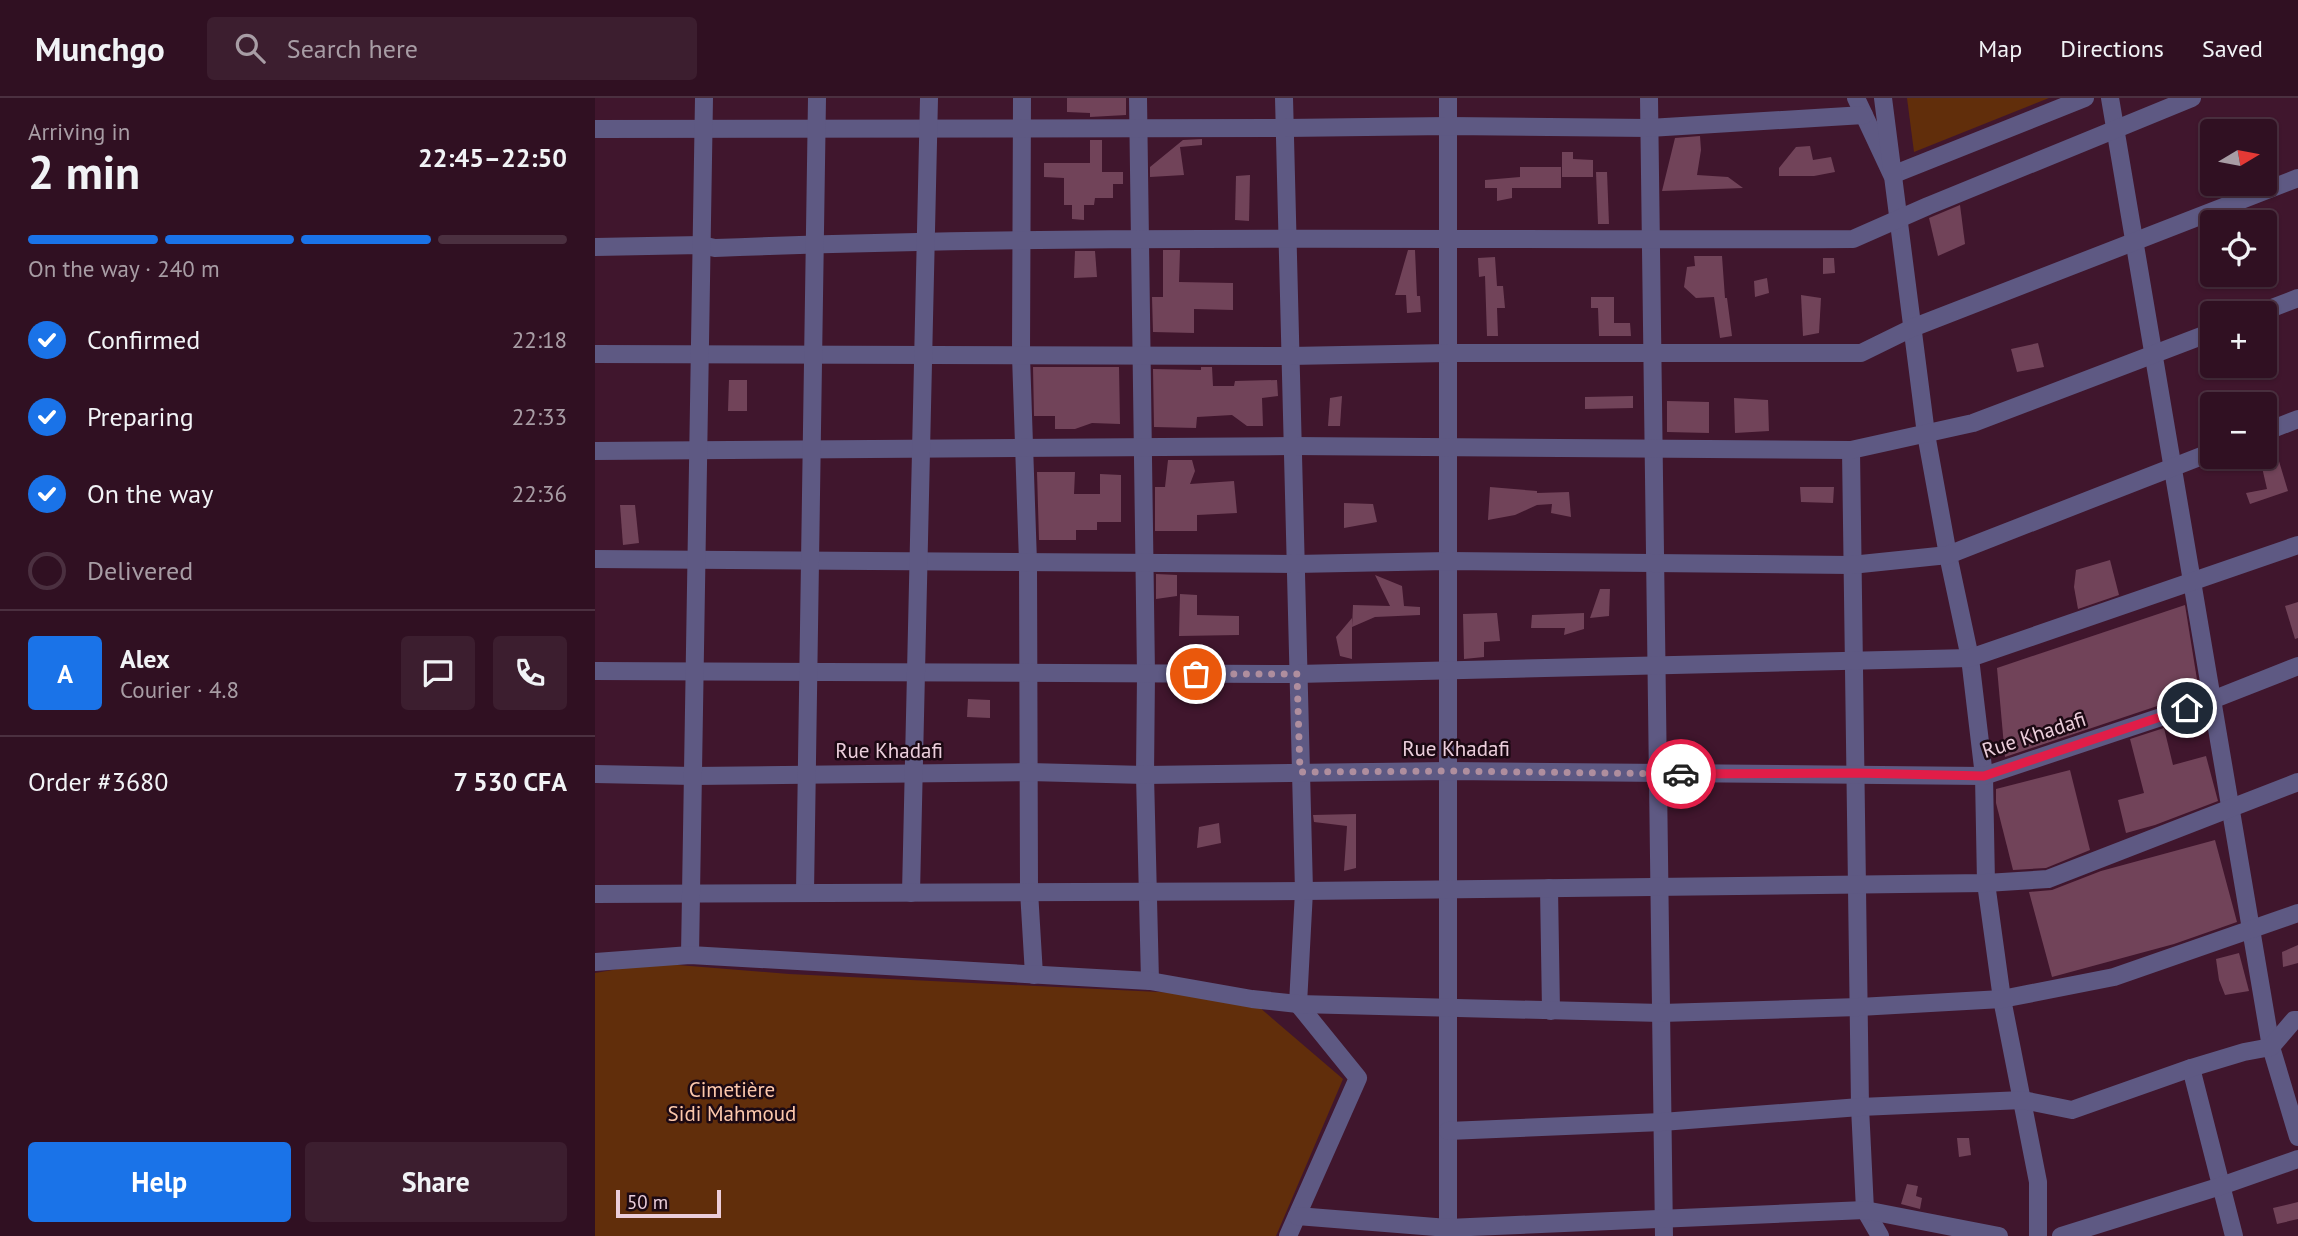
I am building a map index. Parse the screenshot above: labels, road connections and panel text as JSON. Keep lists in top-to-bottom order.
{
  "streets": {
    "street": ["Rue Khadafi"]
  },
  "parks": ["Cimetière Sidi Mahmoud"],
  "scale_bar": "50 m",
  "north": "right",
  "page": {
    "header": "Munchgo",
    "search": "Search here",
    "nav": ["Map", "Directions", "Saved"],
    "heading": ["2 min", "Arriving in", "22:45–22:50"],
    "panel": [
      "Alex",
      "Courier · 4.8",
      "Order #3680",
      "7 530 CFA"
    ],
    "map_buttons": ["+", "−"],
    "bar": "On the way · 240 m",
    "list": [
      ["Confirmed", "22:18"],
      ["Preparing", "22:33"],
      ["On the way", "22:36"],
      "Delivered"
    ],
    "round": "A",
    "buttons": ["Help", "Share"],
    "scale": "50 m"
  }
}
